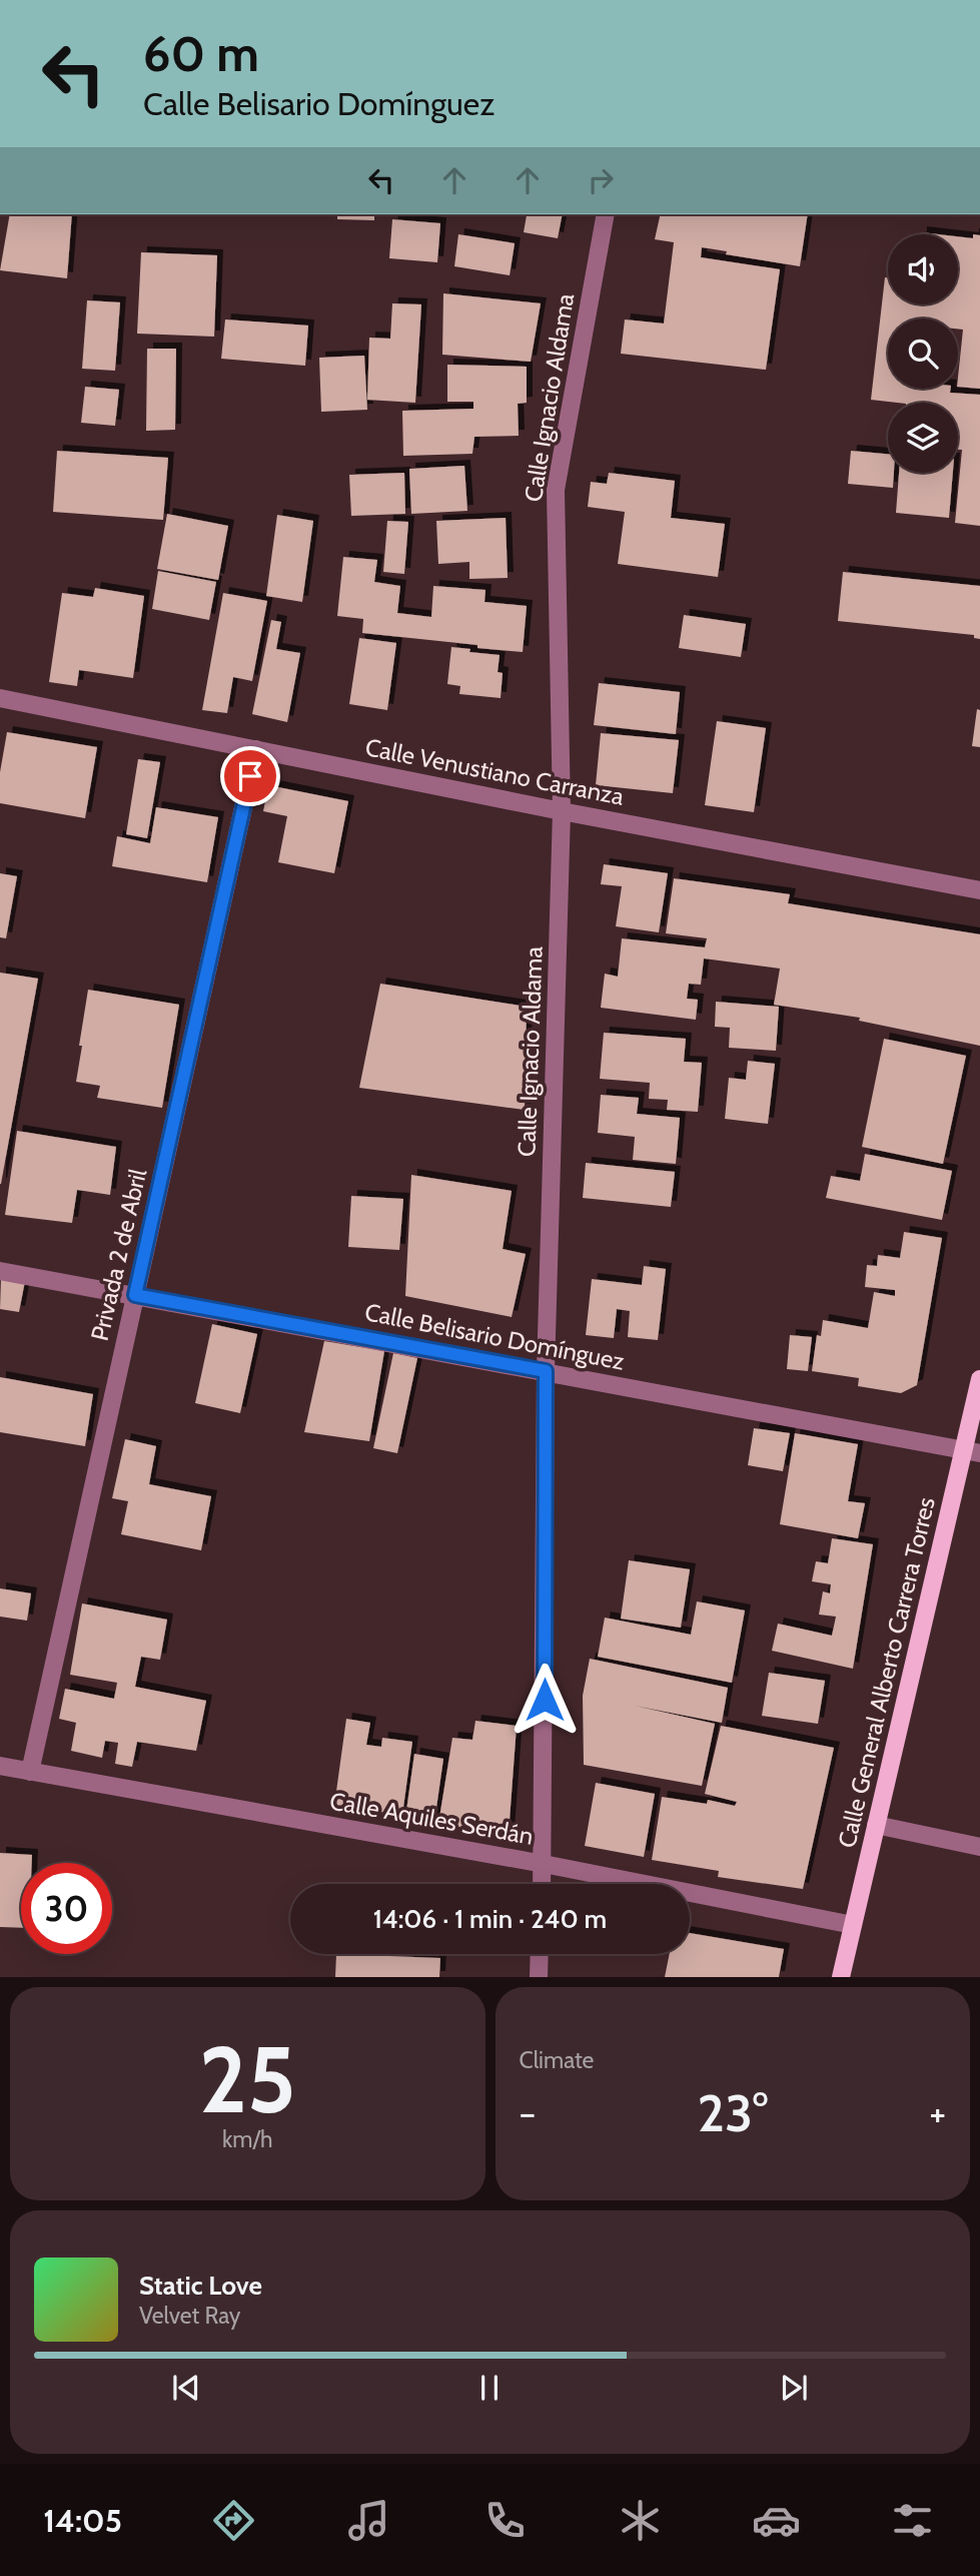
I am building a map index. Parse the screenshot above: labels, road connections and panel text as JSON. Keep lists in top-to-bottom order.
{
  "streets": {
    "main road": ["Calle General Alberto Carrera Torres"],
    "street": [
      "Calle Ignacio Aldama",
      "Calle Venustiano Carranza",
      "Privada 2 de Abril",
      "Calle Belisario Domínguez",
      "Calle Aquiles Serdán"
    ]
  },
  "crossings": [
    ["Calle Ignacio Aldama", "Calle Venustiano Carranza"],
    ["Calle Ignacio Aldama", "Calle Belisario Domínguez"],
    ["Calle Ignacio Aldama", "Calle Aquiles Serdán"],
    ["Calle Venustiano Carranza", "Privada 2 de Abril"],
    ["Privada 2 de Abril", "Calle Belisario Domínguez"],
    ["Privada 2 de Abril", "Calle Aquiles Serdán"],
    ["Calle Belisario Domínguez", "Calle General Alberto Carrera Torres"],
    ["Calle General Alberto Carrera Torres", "Calle Aquiles Serdán"]
  ],
  "page": {
    "turn": ["60 m", "Calle Belisario Domínguez"],
    "limit": "30",
    "trip": "14:06 · 1 min · 240 m",
    "tile": [
      ["25", "km/h"],
      "Climate"
    ],
    "heat": ["−", "23°", "+"],
    "song": ["Static Love", "Velvet Ray"],
    "tabs": "14:05"
  }
}
